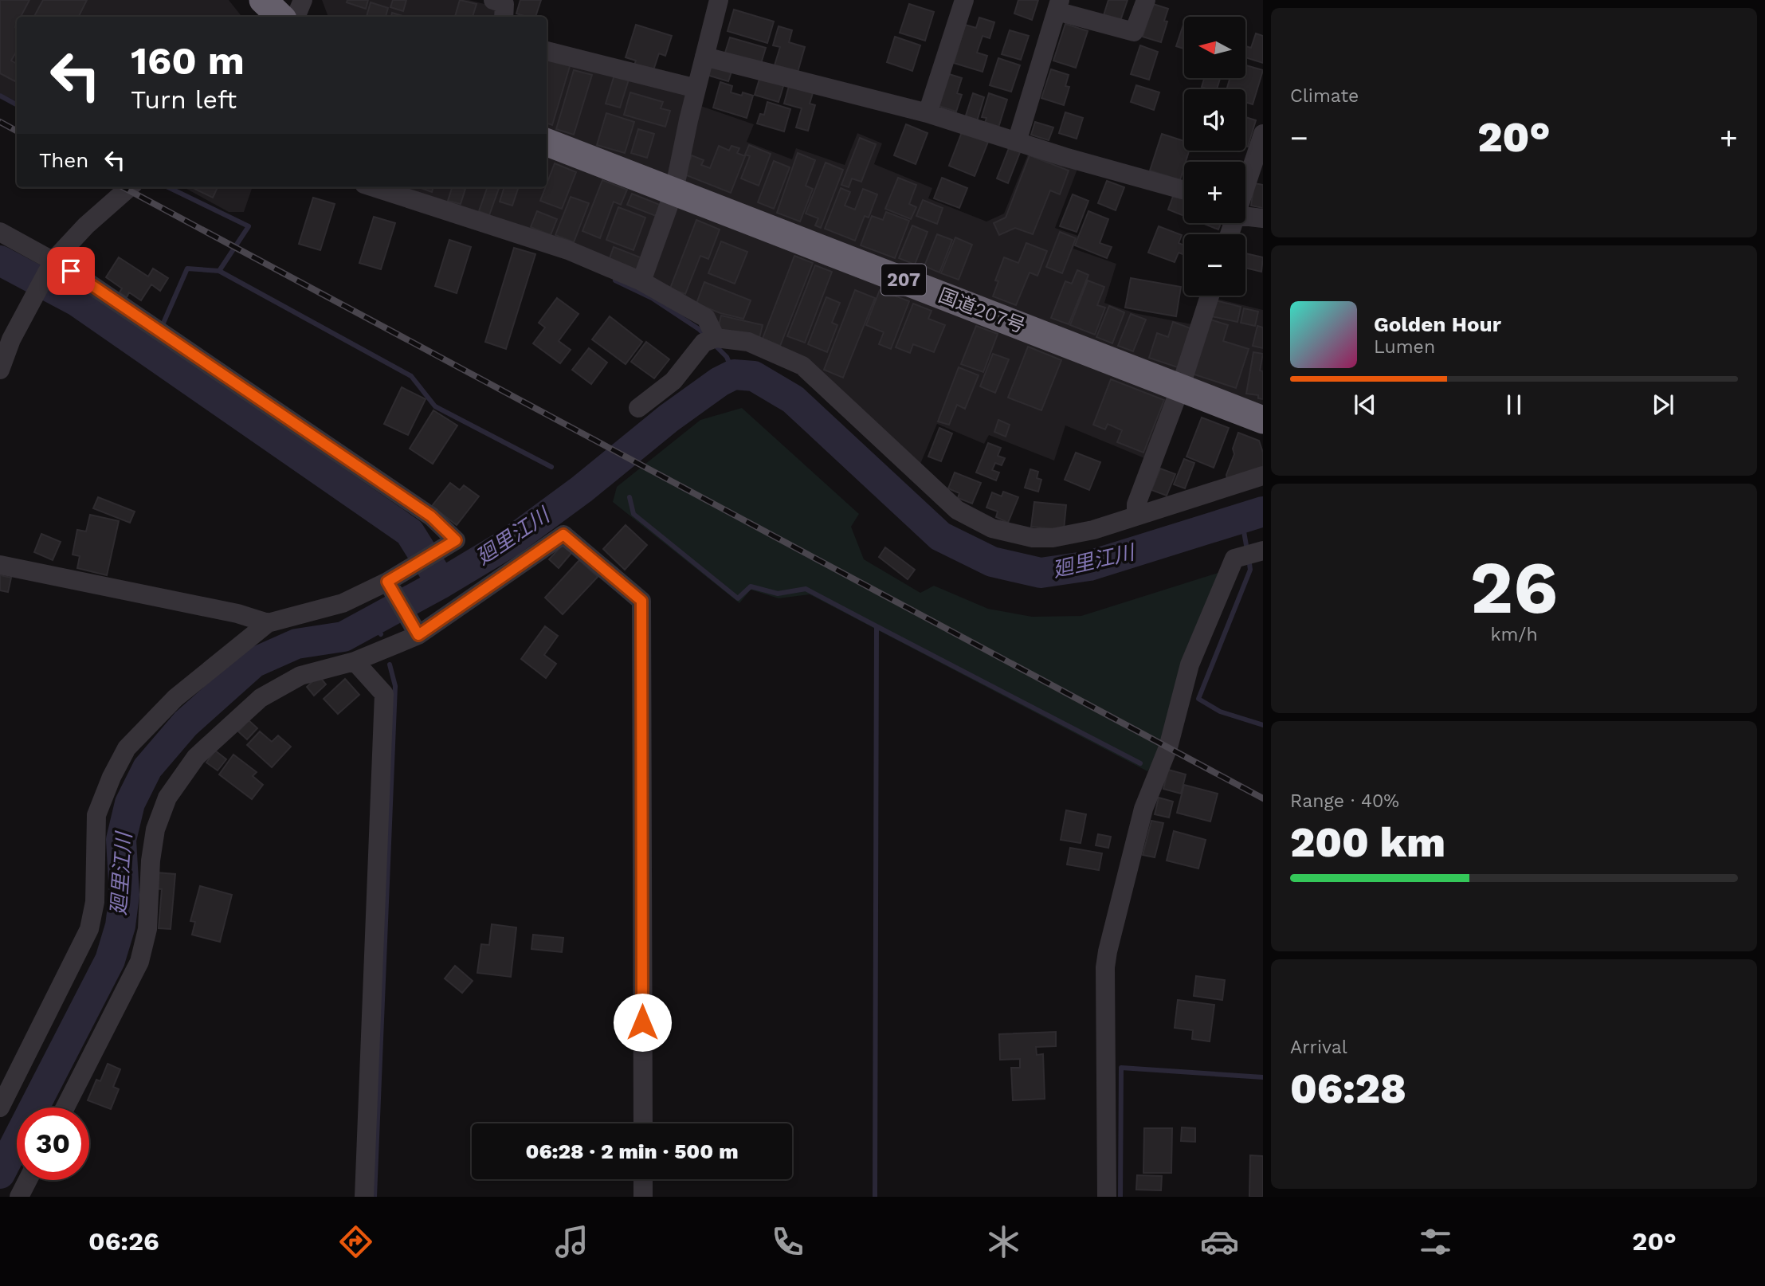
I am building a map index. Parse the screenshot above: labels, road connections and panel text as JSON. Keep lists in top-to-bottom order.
{
  "streets": {
    "highway": ["207", "国道207号"]
  },
  "water": ["廻里江川"],
  "north": "left",
  "page": {
    "tile": [
      "Climate",
      ["26", "km/h"],
      ["Range · 40%", "200 km"],
      ["Arrival", "06:28"]
    ],
    "map_buttons": ["+", "−"],
    "turn": ["160 m", "Turn left"],
    "heat": ["−", "20°", "+"],
    "then": "Then",
    "song": ["Golden Hour", "Lumen"],
    "limit": "30",
    "trip": "06:28 · 2 min · 500 m",
    "tabs": ["06:26", "20°"]
  }
}
